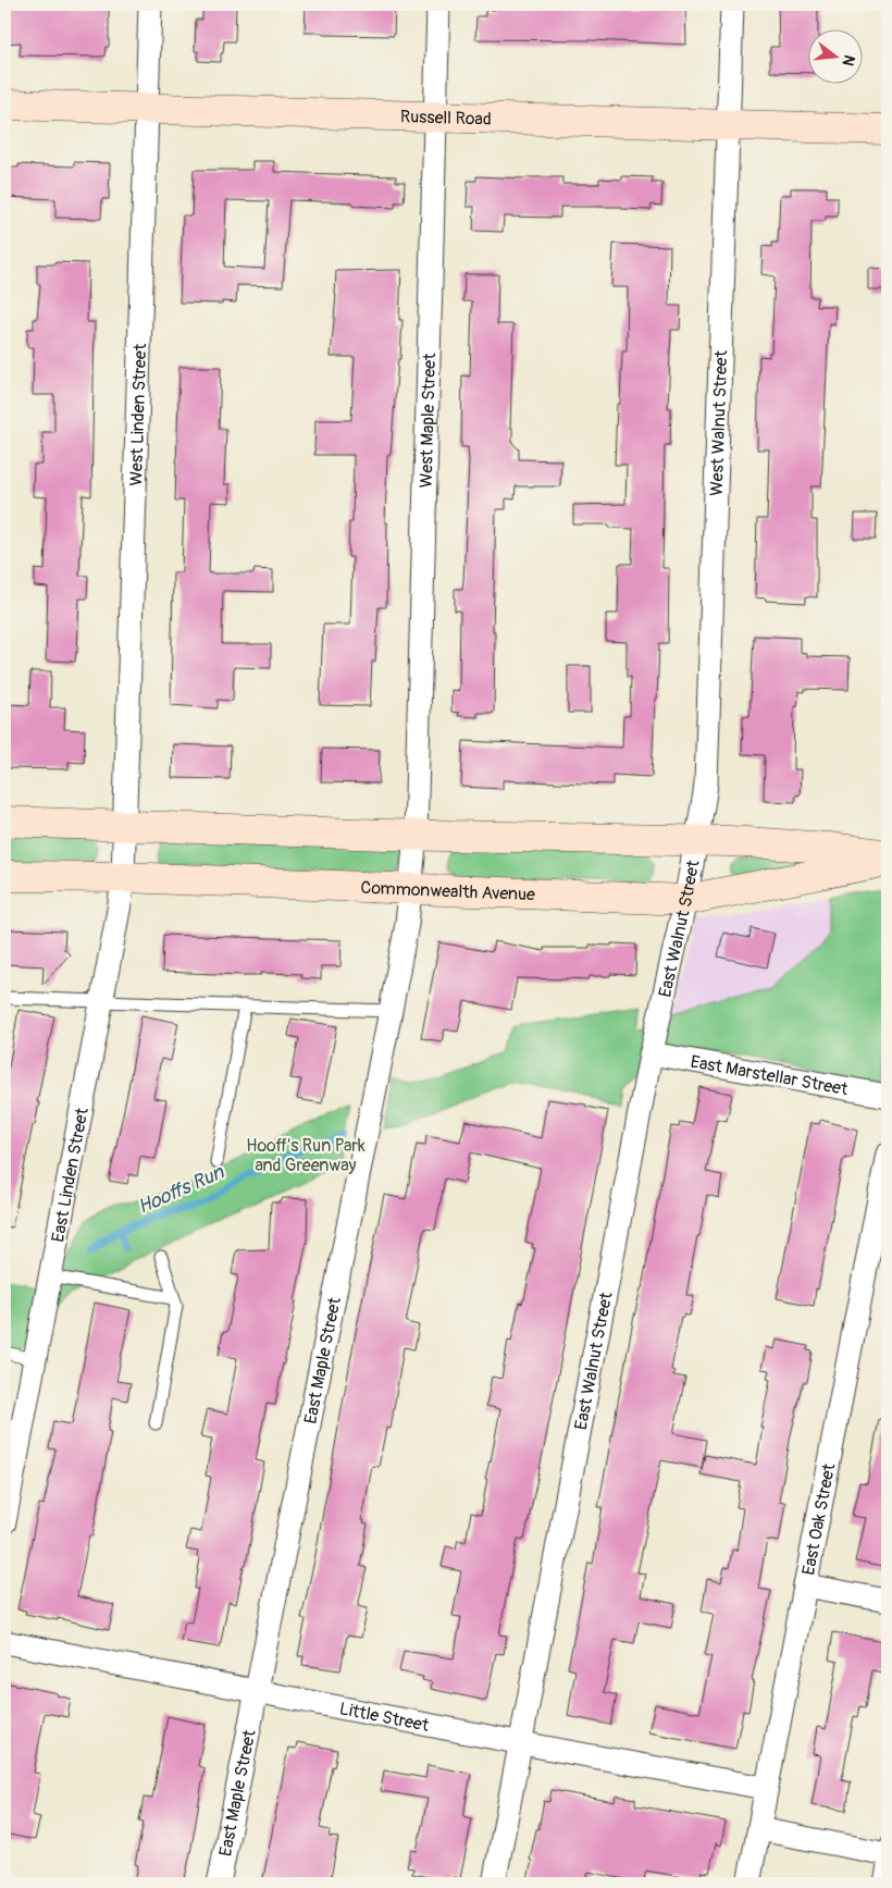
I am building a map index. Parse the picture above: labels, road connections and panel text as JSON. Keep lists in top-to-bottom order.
{
  "streets": {
    "street": [
      "Russell Road",
      "West Linden Street",
      "West Maple Street",
      "West Walnut Street",
      "Commonwealth Avenue",
      "East Walnut Street",
      "East Marstellar Street",
      "East Linden Street",
      "East Maple Street",
      "East Oak Street",
      "Little Street"
    ]
  },
  "crossings": [
    ["Russell Road", "West Linden Street"],
    ["Russell Road", "West Maple Street"],
    ["Russell Road", "West Walnut Street"],
    ["West Linden Street", "East Linden Street"],
    ["West Maple Street", "East Maple Street"],
    ["West Walnut Street", "East Walnut Street"],
    ["Commonwealth Avenue", "East Walnut Street"],
    ["Commonwealth Avenue", "East Linden Street"],
    ["Commonwealth Avenue", "East Maple Street"],
    ["East Walnut Street", "East Marstellar Street"],
    ["East Walnut Street", "Little Street"],
    ["East Maple Street", "Little Street"],
    ["East Oak Street", "Little Street"]
  ],
  "water": ["Hooffs Run"],
  "parks": ["Hooff's Run Park and Greenway"],
  "north": "right"
}
